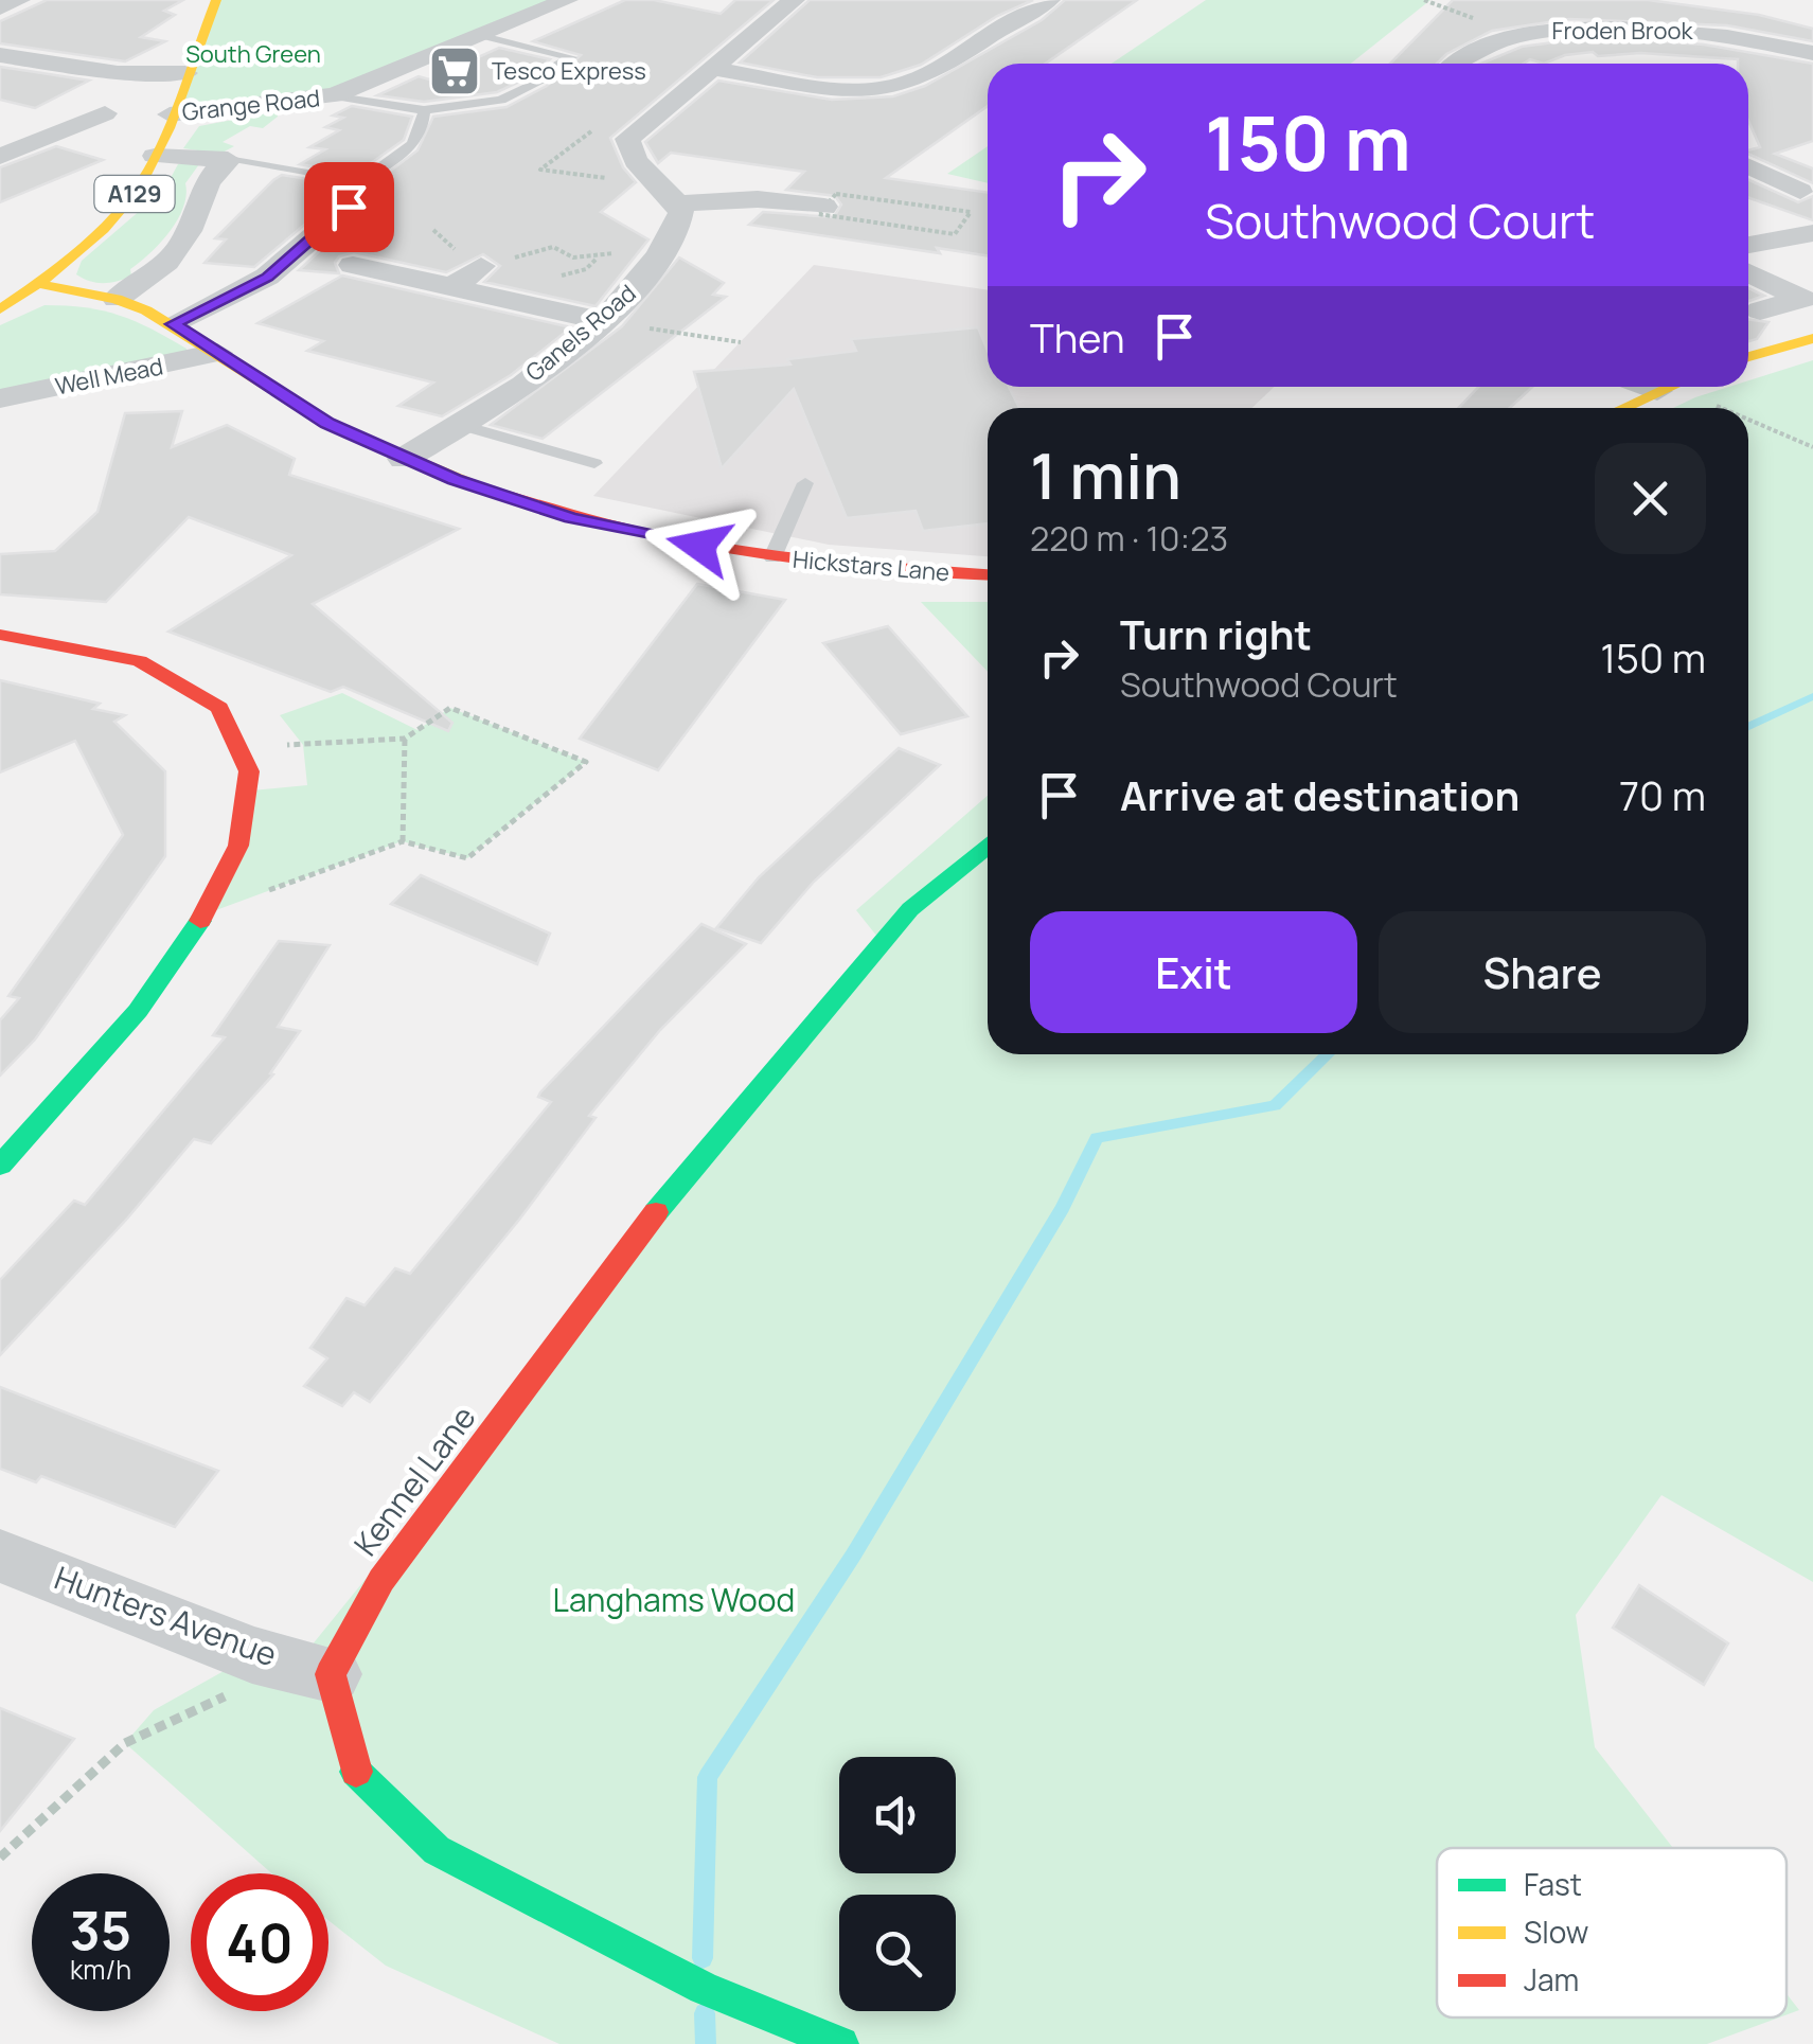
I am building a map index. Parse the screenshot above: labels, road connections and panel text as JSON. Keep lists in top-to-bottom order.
{
  "streets": {
    "street": [
      "Froden Brook",
      "Grange Road",
      "A129",
      "Ganels Road",
      "Well Mead",
      "Hickstars Lane",
      "Kennel Lane",
      "Hunters Avenue"
    ]
  },
  "crossings": [
    ["Grange Road", "A129"],
    ["A129", "Hickstars Lane"],
    ["Ganels Road", "Hickstars Lane"],
    ["Well Mead", "Hickstars Lane"],
    ["Kennel Lane", "Hunters Avenue"]
  ],
  "parks": ["South Green", "Langhams Wood"],
  "places": {
    "supermarket": ["Tesco Express"]
  },
  "legend": ["Fast", "Slow", "Jam"],
  "page": {
    "turn": ["150 m", "Southwood Court"],
    "then": "Then",
    "heading": ["1 min", "220 m · 10:23"],
    "list": [
      {
        "name": "Turn right",
        "note": "Southwood Court",
        "value": "150 m"
      },
      {
        "name": "Arrive at destination",
        "value": "70 m"
      }
    ],
    "buttons": ["Exit", "Share"],
    "speed": "35 km/h",
    "limit": "40"
  }
}
